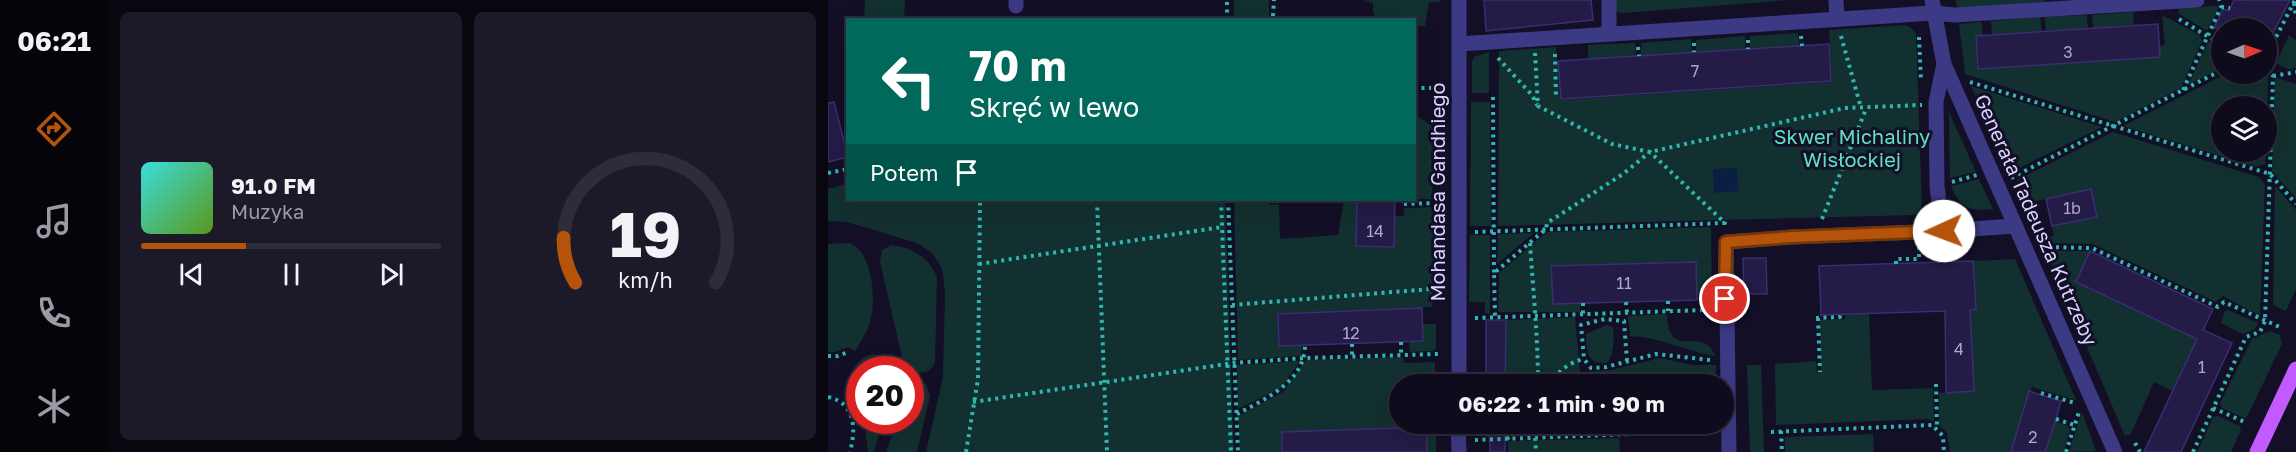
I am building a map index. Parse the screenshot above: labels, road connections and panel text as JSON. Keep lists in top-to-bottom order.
{
  "streets": {
    "street": ["Mohandasa Gandhiego", "Generała Tadeusza Kutrzeby"]
  },
  "parks": ["Skwer Michaliny Wisłockiej"],
  "house_numbers": [
    "3",
    "7",
    "1b",
    "14",
    "11",
    "12",
    "4",
    "1",
    "2"
  ],
  "north": "right",
  "page": {
    "tabs": "06:21",
    "turn": ["70 m", "Skręć w lewo"],
    "then": "Potem",
    "song": ["91.0 FM", "Muzyka"],
    "limit": "20",
    "trip": "06:22 · 1 min · 90 m",
    "gauge": ["19", "km/h"]
  }
}
